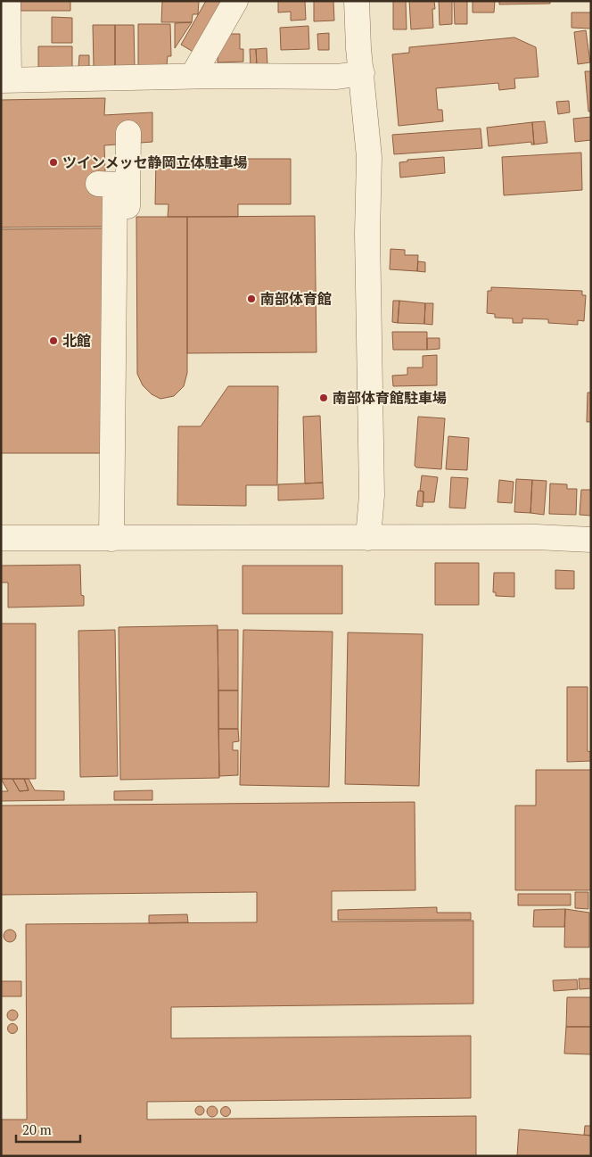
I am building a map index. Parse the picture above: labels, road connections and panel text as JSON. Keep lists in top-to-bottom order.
{
  "places": [
    "ツインメッセ静岡立体駐車場",
    "南部体育館",
    "北館",
    "南部体育館駐車場"
  ],
  "scale_bar": "20 m"
}
